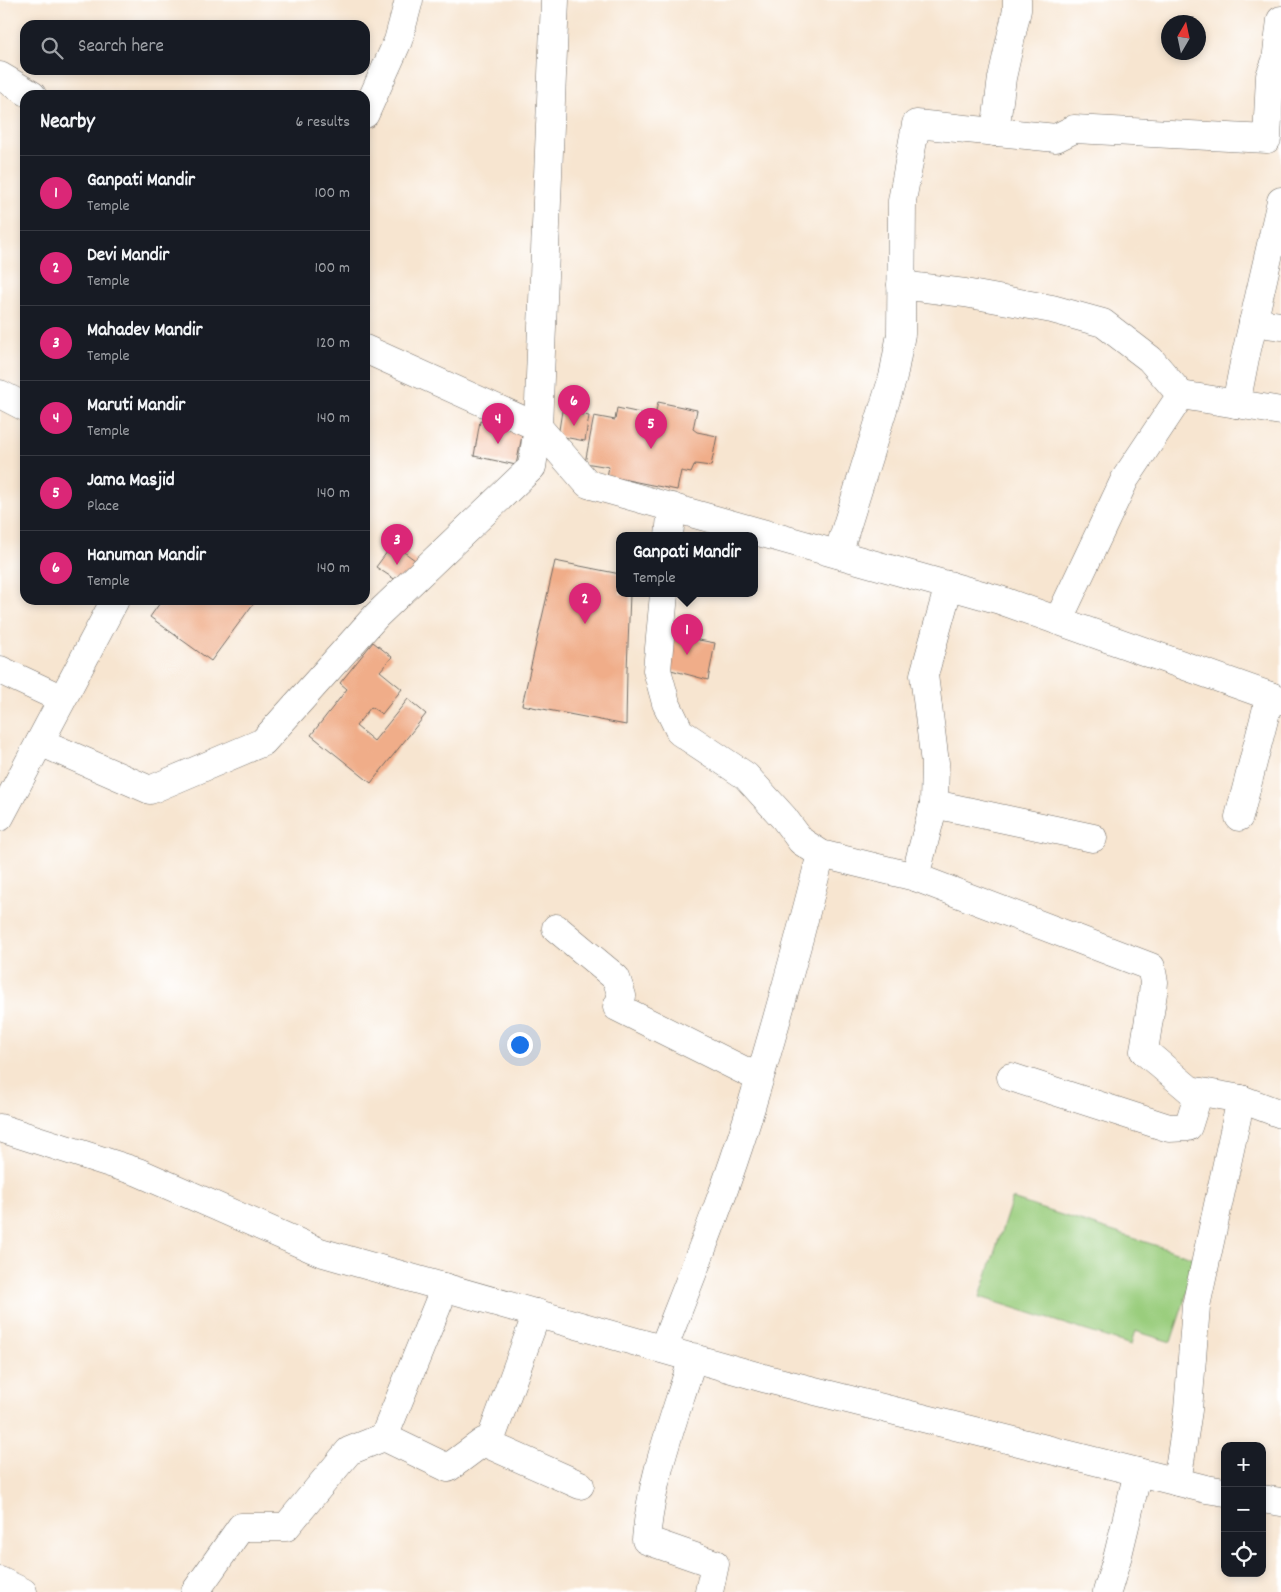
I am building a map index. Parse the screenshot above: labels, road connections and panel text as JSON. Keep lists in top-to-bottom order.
{
  "north": "top",
  "page": {
    "search": "Search here",
    "heading": ["Nearby", "6 results"],
    "list": [
      {
        "mark": "1",
        "name": "Ganpati Mandir",
        "note": "Temple",
        "value": "100 m"
      },
      {
        "mark": "2",
        "name": "Devi Mandir",
        "note": "Temple",
        "value": "100 m"
      },
      {
        "mark": "3",
        "name": "Mahadev Mandir",
        "note": "Temple",
        "value": "120 m"
      },
      {
        "mark": "4",
        "name": "Maruti Mandir",
        "note": "Temple",
        "value": "140 m"
      },
      {
        "mark": "5",
        "name": "Jama Masjid",
        "note": "Place",
        "value": "140 m"
      },
      {
        "mark": "6",
        "name": "Hanuman Mandir",
        "note": "Temple",
        "value": "140 m"
      }
    ],
    "pins": [
      "6",
      "4",
      "5",
      "3",
      "2",
      "1"
    ],
    "popup": ["Ganpati Mandir", "Temple"],
    "map_buttons": ["+", "−"]
  }
}
